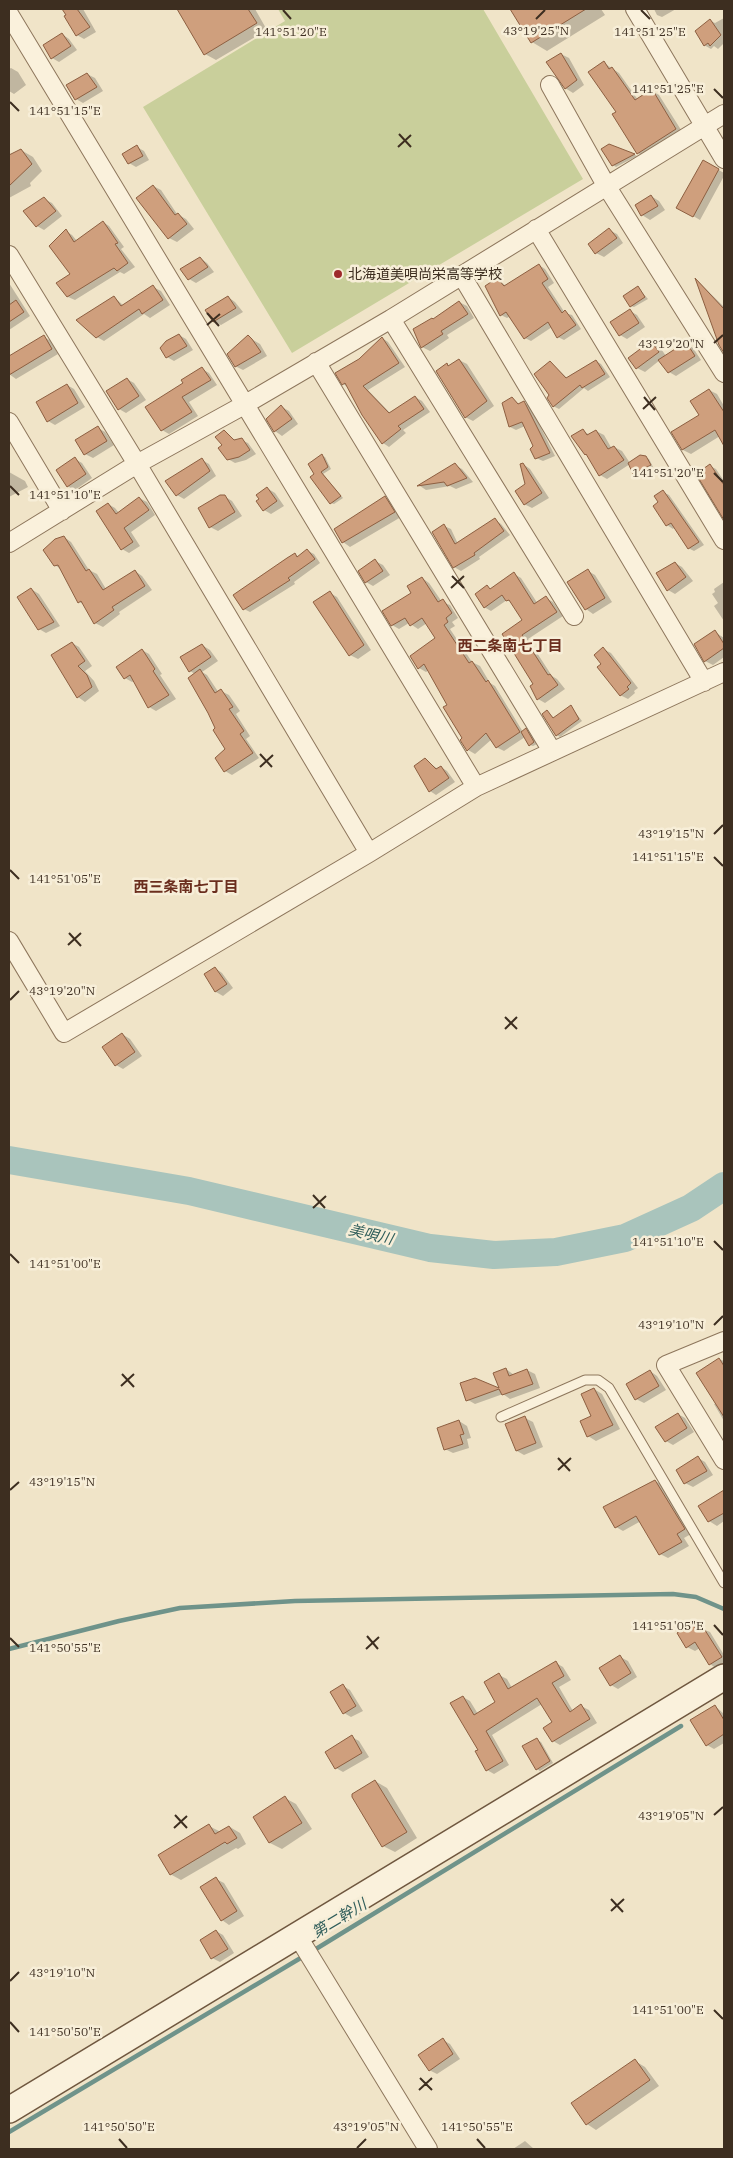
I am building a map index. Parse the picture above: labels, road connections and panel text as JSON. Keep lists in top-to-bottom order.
{
  "districts": ["西二条南七丁目", "西三条南七丁目"],
  "water": ["美唄川", "第二幹川"],
  "places": ["北海道美唄尚栄高等学校"],
  "coordinates": [
    "43°19'25\"N",
    "141°51'20\"E",
    "141°51'25\"E",
    "141°51'15\"E",
    "43°19'20\"N",
    "141°51'10\"E",
    "43°19'15\"N",
    "141°51'05\"E",
    "141°51'00\"E",
    "43°19'10\"N",
    "141°50'55\"E",
    "43°19'05\"N",
    "141°50'50\"E"
  ]
}
